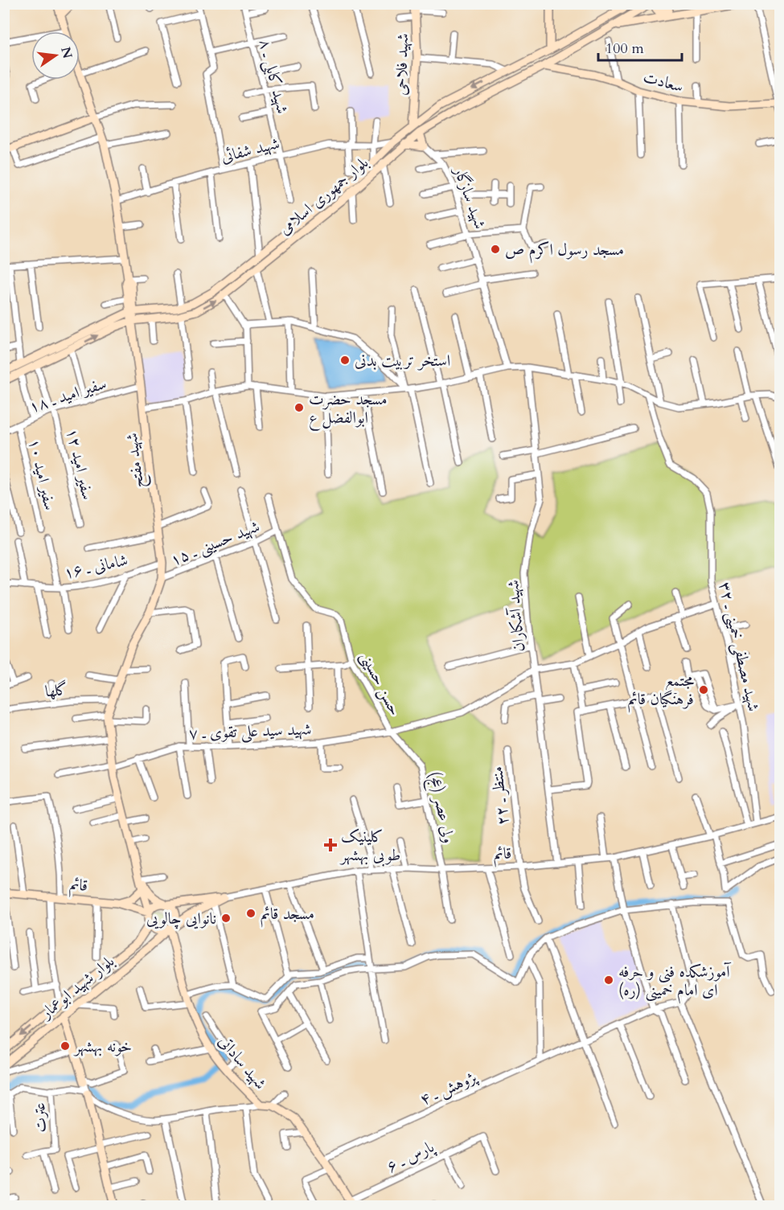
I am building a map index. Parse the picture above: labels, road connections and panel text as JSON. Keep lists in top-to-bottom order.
{
  "streets": {
    "street": [
      "شهید فلاحی",
      "شهید کابلی ـ ۸",
      "سعادت",
      "شهید شفائی",
      "بلوار جمهوری اسلامی",
      "شهید سازگار",
      "سفیر امید ـ ۱۸",
      "شهید مفتح",
      "سفیر امید ۱۲",
      "سفیر امید ۱۰",
      "شهید حسینی ـ ۱۵",
      "شامانی ـ ۱۶",
      "شهید آشکاران",
      "شهید مصطفی خمینی ـ ۳۲",
      "حسن حسینی",
      "گلها",
      "شهید سید علی تقوی ـ ۷",
      "منتظر ـ ۲۲",
      "ولی عصر (عج)",
      "قائم",
      "بلوار شهید ابوعمار",
      "شهید ساداتی",
      "پژوهش ـ ۴",
      "عترت",
      "پارس ـ ۶"
    ]
  },
  "crossings": [
    ["شهید فلاحی", "بلوار جمهوری اسلامی"],
    ["شهید کابلی ـ ۸", "شهید شفائی"],
    ["سعادت", "بلوار جمهوری اسلامی"],
    ["شهید شفائی", "بلوار جمهوری اسلامی"],
    ["شهید شفائی", "شهید مفتح"],
    ["بلوار جمهوری اسلامی", "شهید مفتح"],
    ["بلوار جمهوری اسلامی", "سفیر امید ۱۲"],
    ["سفیر امید ـ ۱۸", "شهید مفتح"],
    ["سفیر امید ـ ۱۸", "سفیر امید ۱۲"],
    ["سفیر امید ـ ۱۸", "سفیر امید ۱۰"],
    ["شهید مفتح", "شهید حسینی ـ ۱۵"],
    ["شهید مفتح", "شامانی ـ ۱۶"],
    ["شهید مفتح", "گلها"],
    ["شهید مفتح", "شهید سید علی تقوی ـ ۷"],
    ["شهید حسینی ـ ۱۵", "حسن حسینی"],
    ["شهید آشکاران", "شهید سید علی تقوی ـ ۷"],
    ["شهید آشکاران", "قائم"],
    ["شهید مصطفی خمینی ـ ۳۲", "قائم"],
    ["حسن حسینی", "شهید سید علی تقوی ـ ۷"],
    ["حسن حسینی", "ولی عصر (عج)"],
    ["شهید سید علی تقوی ـ ۷", "ولی عصر (عج)"],
    ["منتظر ـ ۲۲", "قائم"],
    ["ولی عصر (عج)", "قائم"],
    ["قائم", "بلوار شهید ابوعمار"],
    ["قائم", "شهید ساداتی"],
    ["بلوار شهید ابوعمار", "شهید ساداتی"],
    ["شهید ساداتی", "پژوهش ـ ۴"],
    ["شهید ساداتی", "پارس ـ ۶"]
  ],
  "places": {
    "other": [
      "مسجد رسول اکرم ص",
      "استخر تربیت بدنی",
      "مسجد حضرت ابوالفضل ع",
      "مجتمع فرهنگیان قائم",
      "مسجد قائم",
      "نانوایی چالویی",
      "آموزشکده فنی و حرفه ای امام خمینی (ره)",
      "خونه بهشهر"
    ],
    "health": ["کلینیک طوبی بهشهر"]
  },
  "scale_bar": "100 m",
  "north": "right"
}
